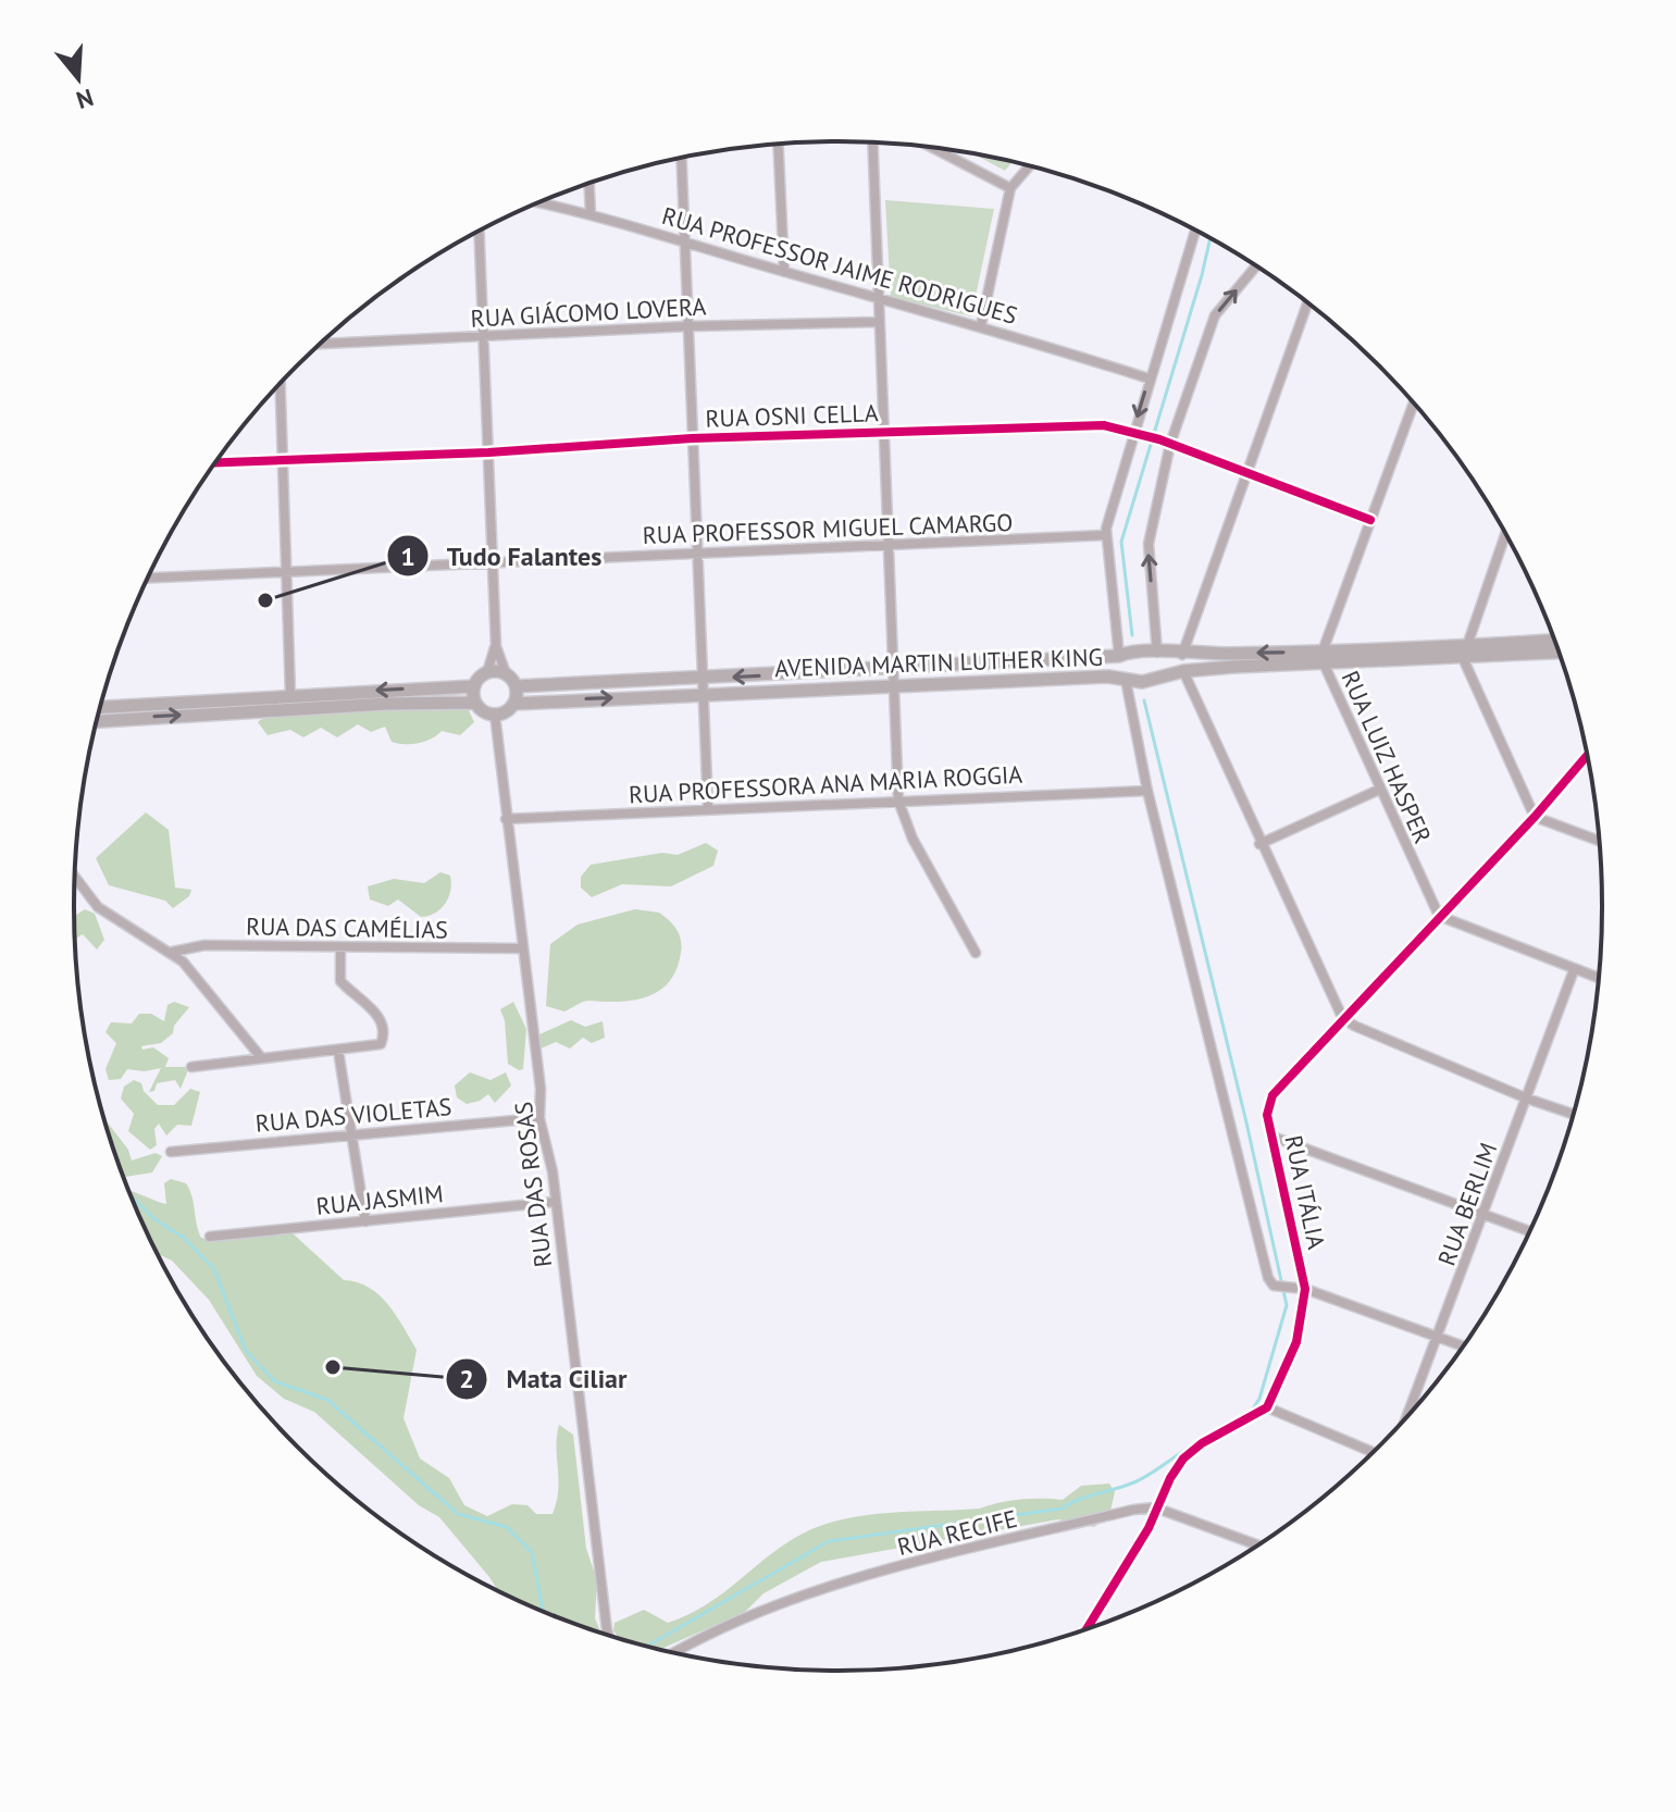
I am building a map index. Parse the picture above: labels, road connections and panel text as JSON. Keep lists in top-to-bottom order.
{
  "streets": {
    "main road": ["AVENIDA MARTIN LUTHER KING"],
    "street": [
      "RUA PROFESSOR JAIME RODRIGUES",
      "RUA GIÁCOMO LOVERA",
      "RUA OSNI CELLA",
      "RUA PROFESSOR MIGUEL CAMARGO",
      "RUA LUIZ HASPER",
      "RUA PROFESSORA ANA MARIA ROGGIA",
      "RUA DAS CAMÉLIAS",
      "RUA DAS VIOLETAS",
      "RUA DAS ROSAS",
      "RUA ITÁLIA",
      "RUA JASMIM",
      "RUA BERLIM",
      "RUA RECIFE"
    ]
  },
  "crossings": [
    ["RUA OSNI CELLA", "RUA LUIZ HASPER"],
    ["AVENIDA MARTIN LUTHER KING", "RUA LUIZ HASPER"],
    ["AVENIDA MARTIN LUTHER KING", "RUA DAS ROSAS"],
    ["RUA LUIZ HASPER", "RUA ITÁLIA"],
    ["RUA PROFESSORA ANA MARIA ROGGIA", "RUA DAS ROSAS"],
    ["RUA DAS CAMÉLIAS", "RUA DAS ROSAS"],
    ["RUA DAS VIOLETAS", "RUA DAS ROSAS"],
    ["RUA DAS ROSAS", "RUA JASMIM"]
  ],
  "places": ["Tudo Falantes", "Mata Ciliar"],
  "north": "bottom"
}
